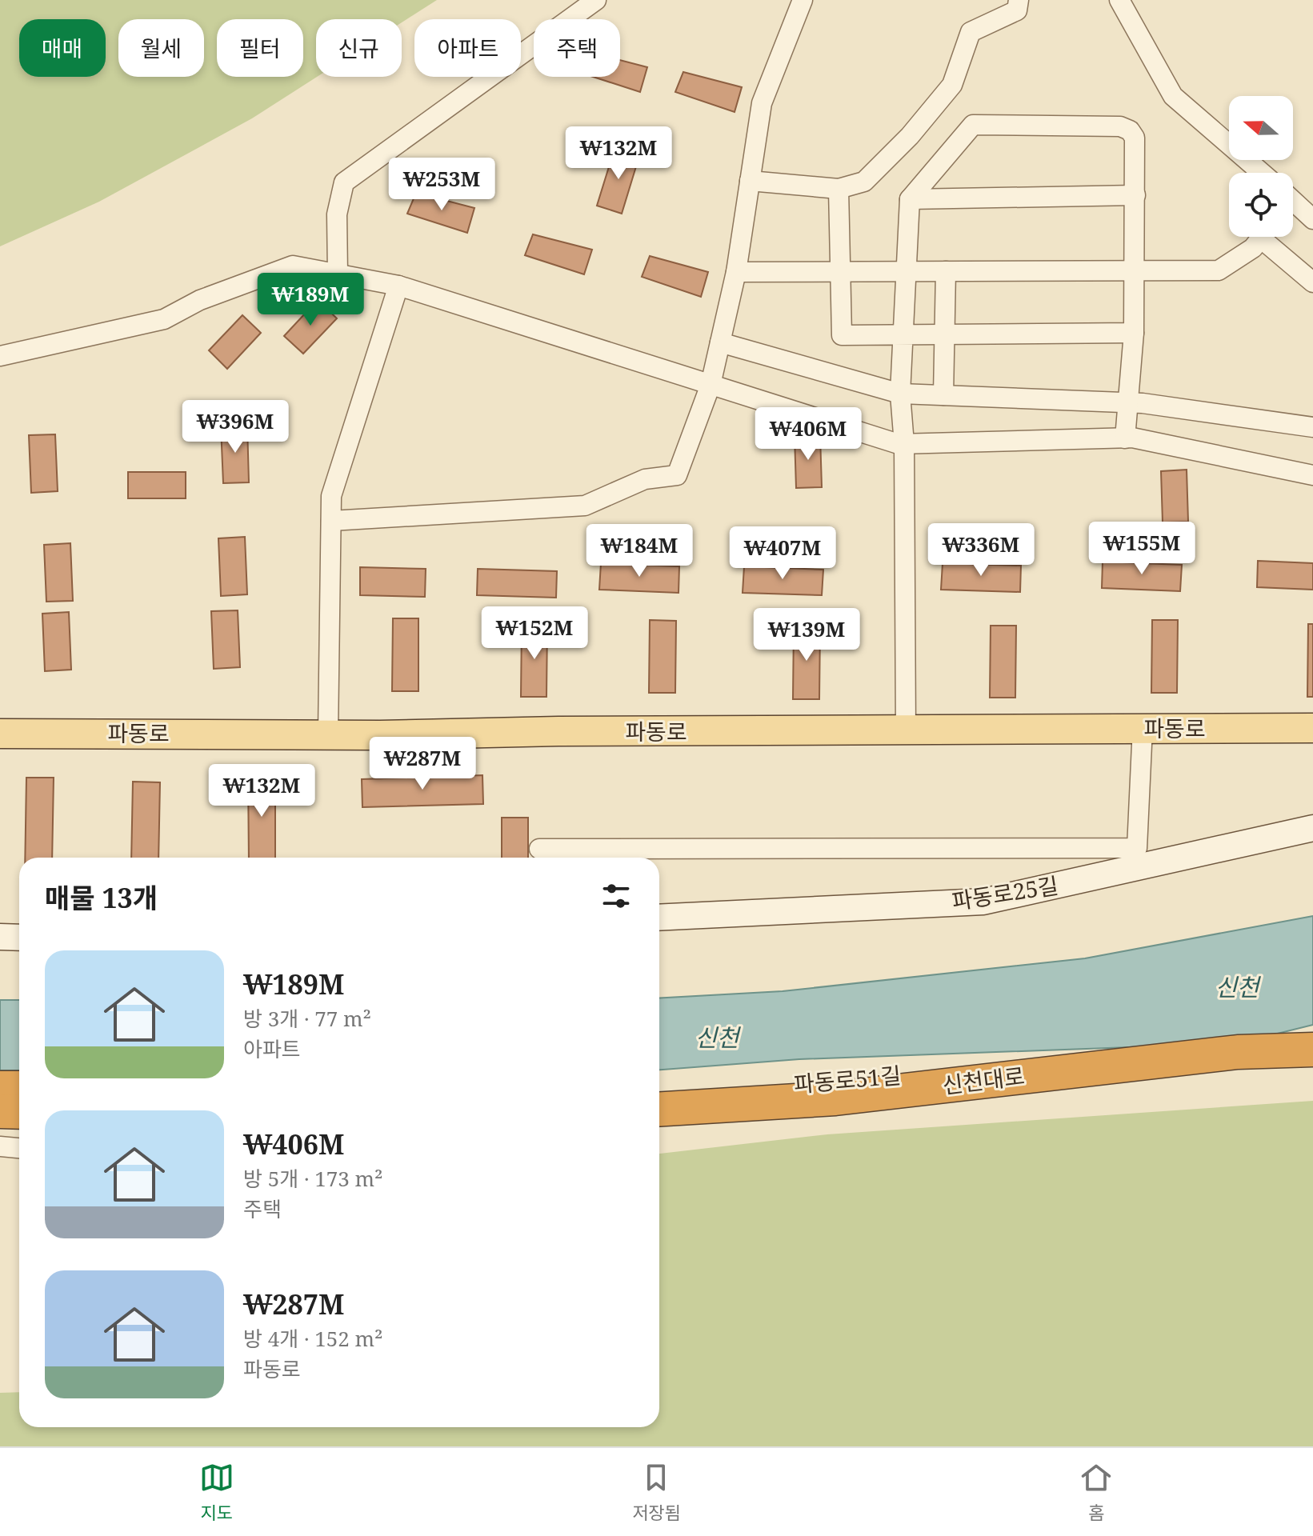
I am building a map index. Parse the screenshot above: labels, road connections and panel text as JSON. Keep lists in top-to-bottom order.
{
  "streets": {
    "highway": ["신천대로"],
    "main road": ["파동로"],
    "street": ["파동로25길", "파동로51길"]
  },
  "water": ["신천"],
  "north": "left",
  "page": {
    "chip": [
      "매매",
      "월세",
      "필터",
      "신규",
      "아파트",
      "주택"
    ],
    "price": [
      "₩132M",
      "₩253M",
      "₩189M",
      "₩396M",
      "₩406M",
      "₩155M",
      "₩336M",
      "₩184M",
      "₩407M",
      "₩152M",
      "₩139M",
      "₩287M",
      "₩132M"
    ],
    "heading": "매물 13개",
    "list": [
      {
        "name": "₩189M",
        "note": "방 3개 · 77 m² · 아파트"
      },
      {
        "name": "₩406M",
        "note": "방 5개 · 173 m² · 주택"
      },
      {
        "name": "₩287M",
        "note": "방 4개 · 152 m² · 파동로"
      }
    ],
    "tabs": ["지도", "저장됨", "홈"]
  }
}
